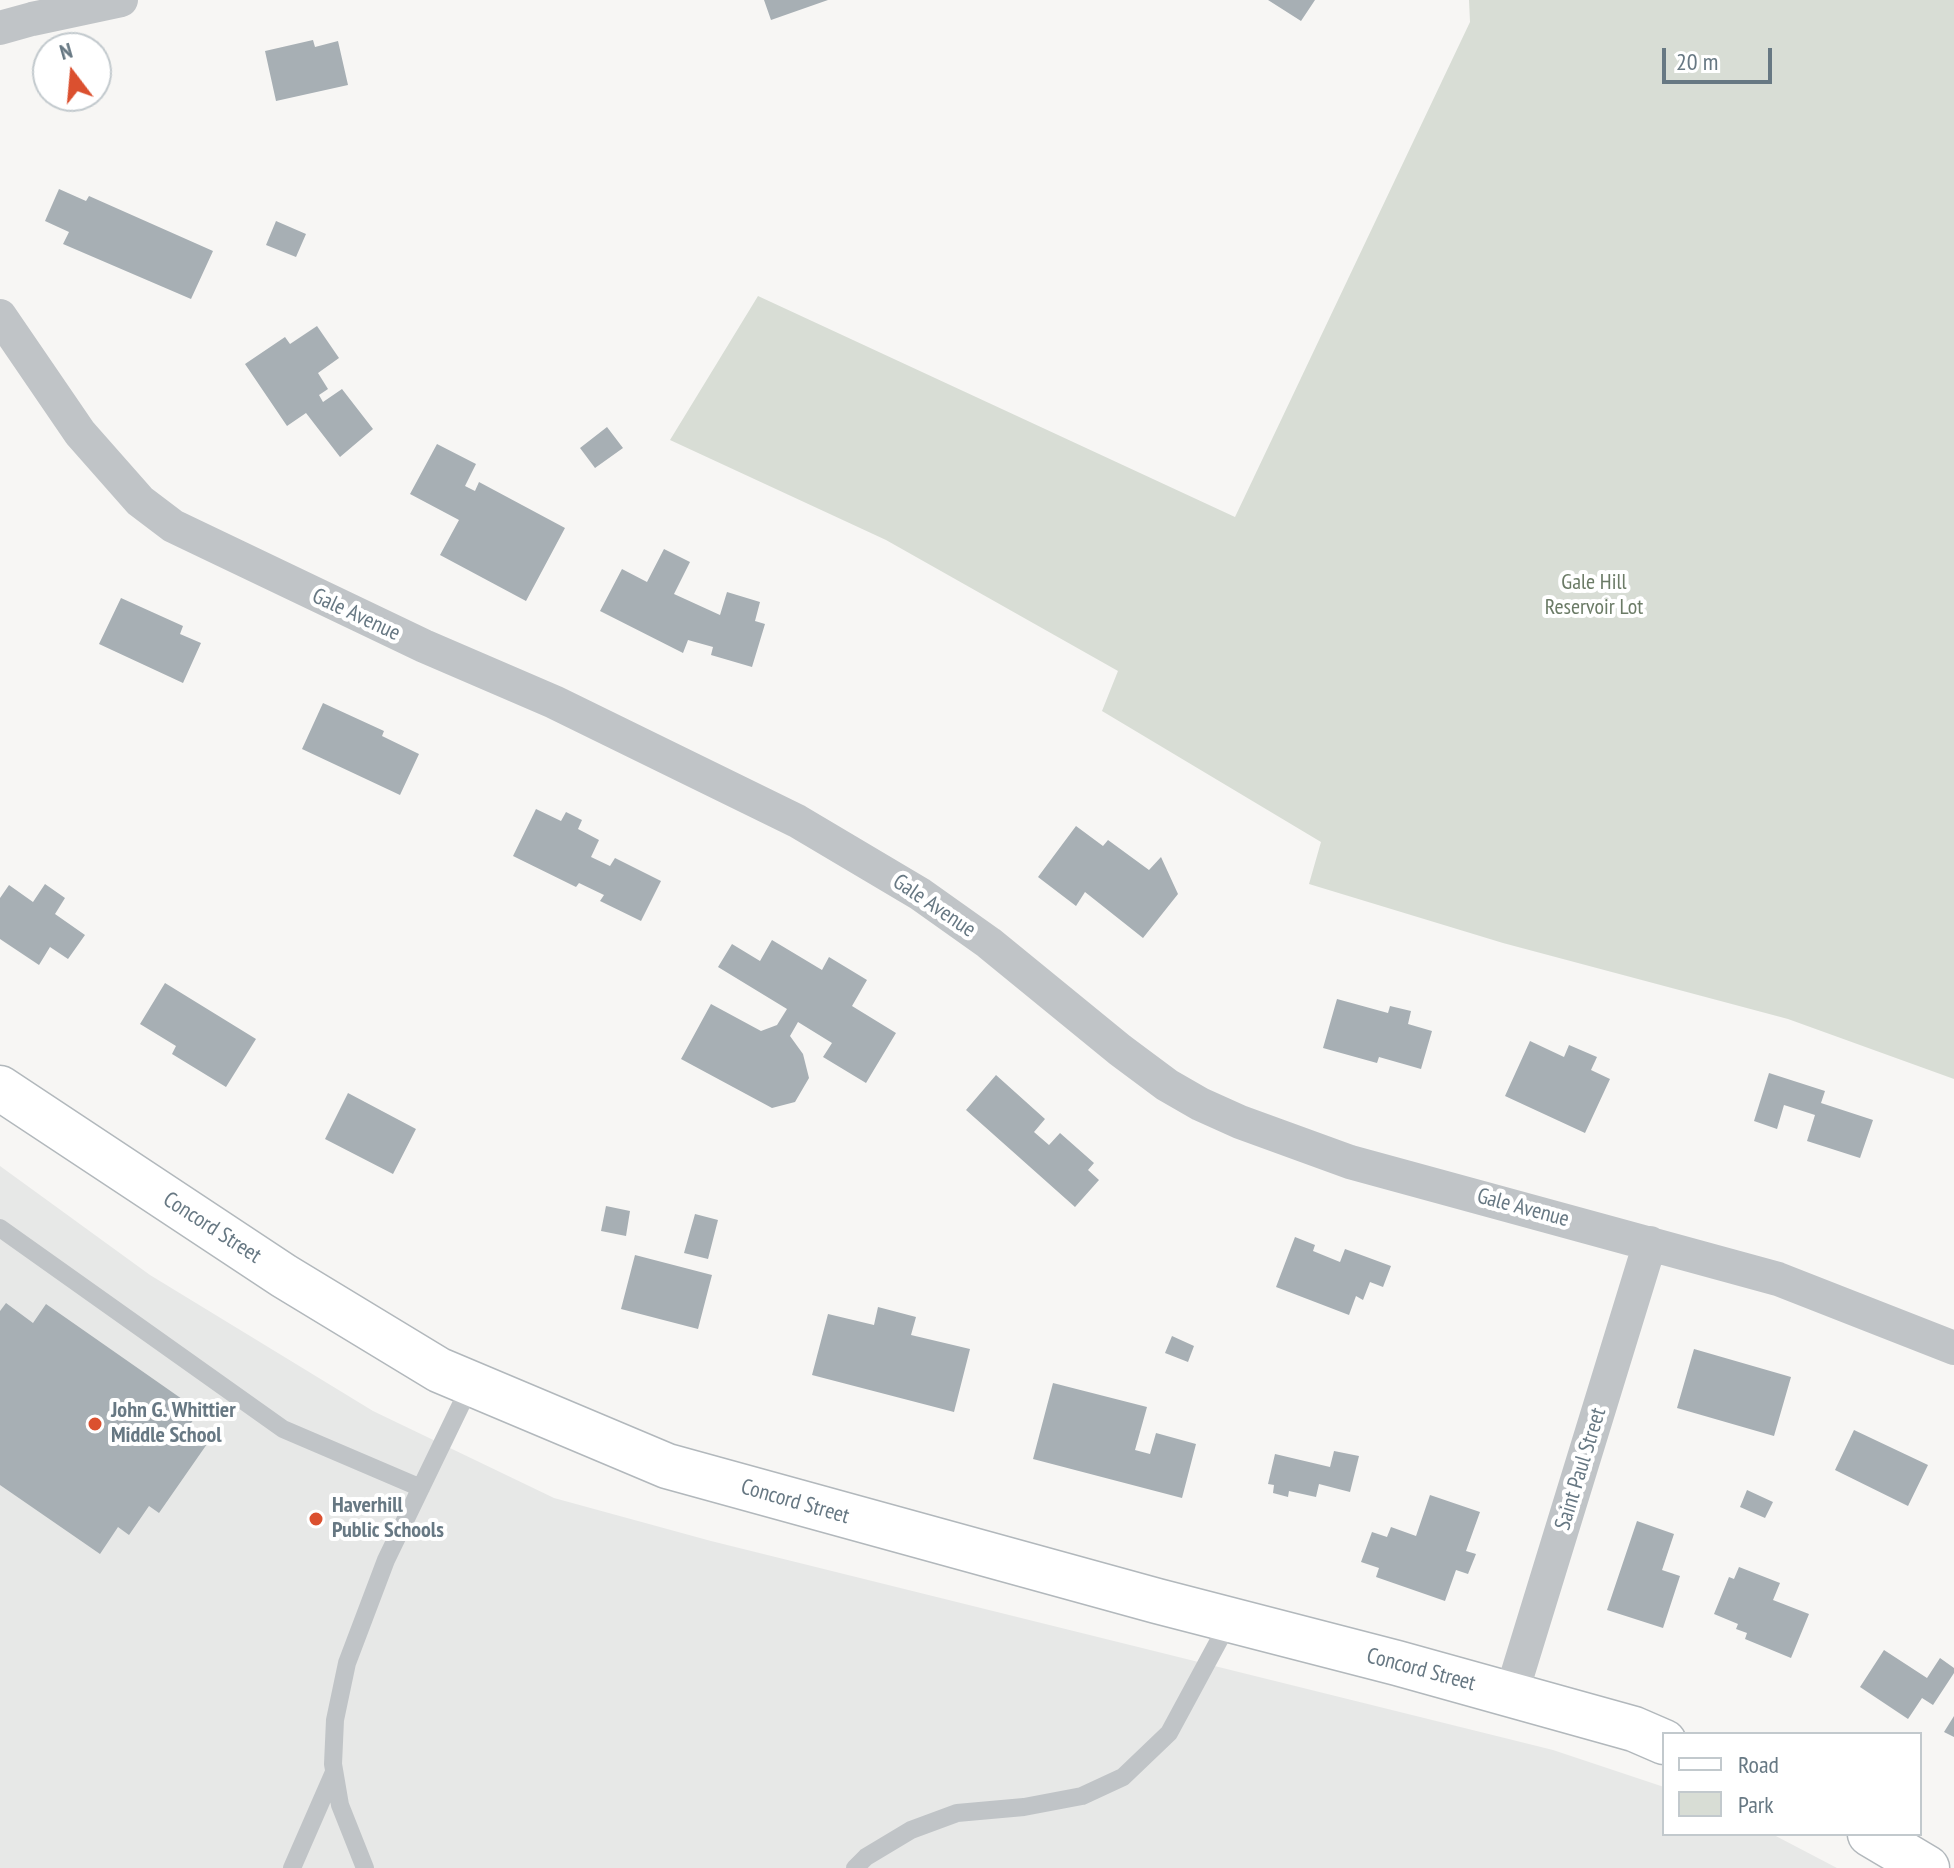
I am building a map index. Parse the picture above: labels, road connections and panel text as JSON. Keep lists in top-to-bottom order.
{
  "streets": {
    "main road": ["Concord Street"],
    "street": ["Gale Avenue", "Saint Paul Street"]
  },
  "crossings": [
    ["Gale Avenue", "Saint Paul Street"],
    ["Concord Street", "Saint Paul Street"]
  ],
  "parks": ["Gale Hill Reservoir Lot"],
  "places": ["John G. Whittier Middle School", "Haverhill Public Schools"],
  "legend": ["Road", "Park"],
  "scale_bar": "20 m",
  "north": "top"
}
